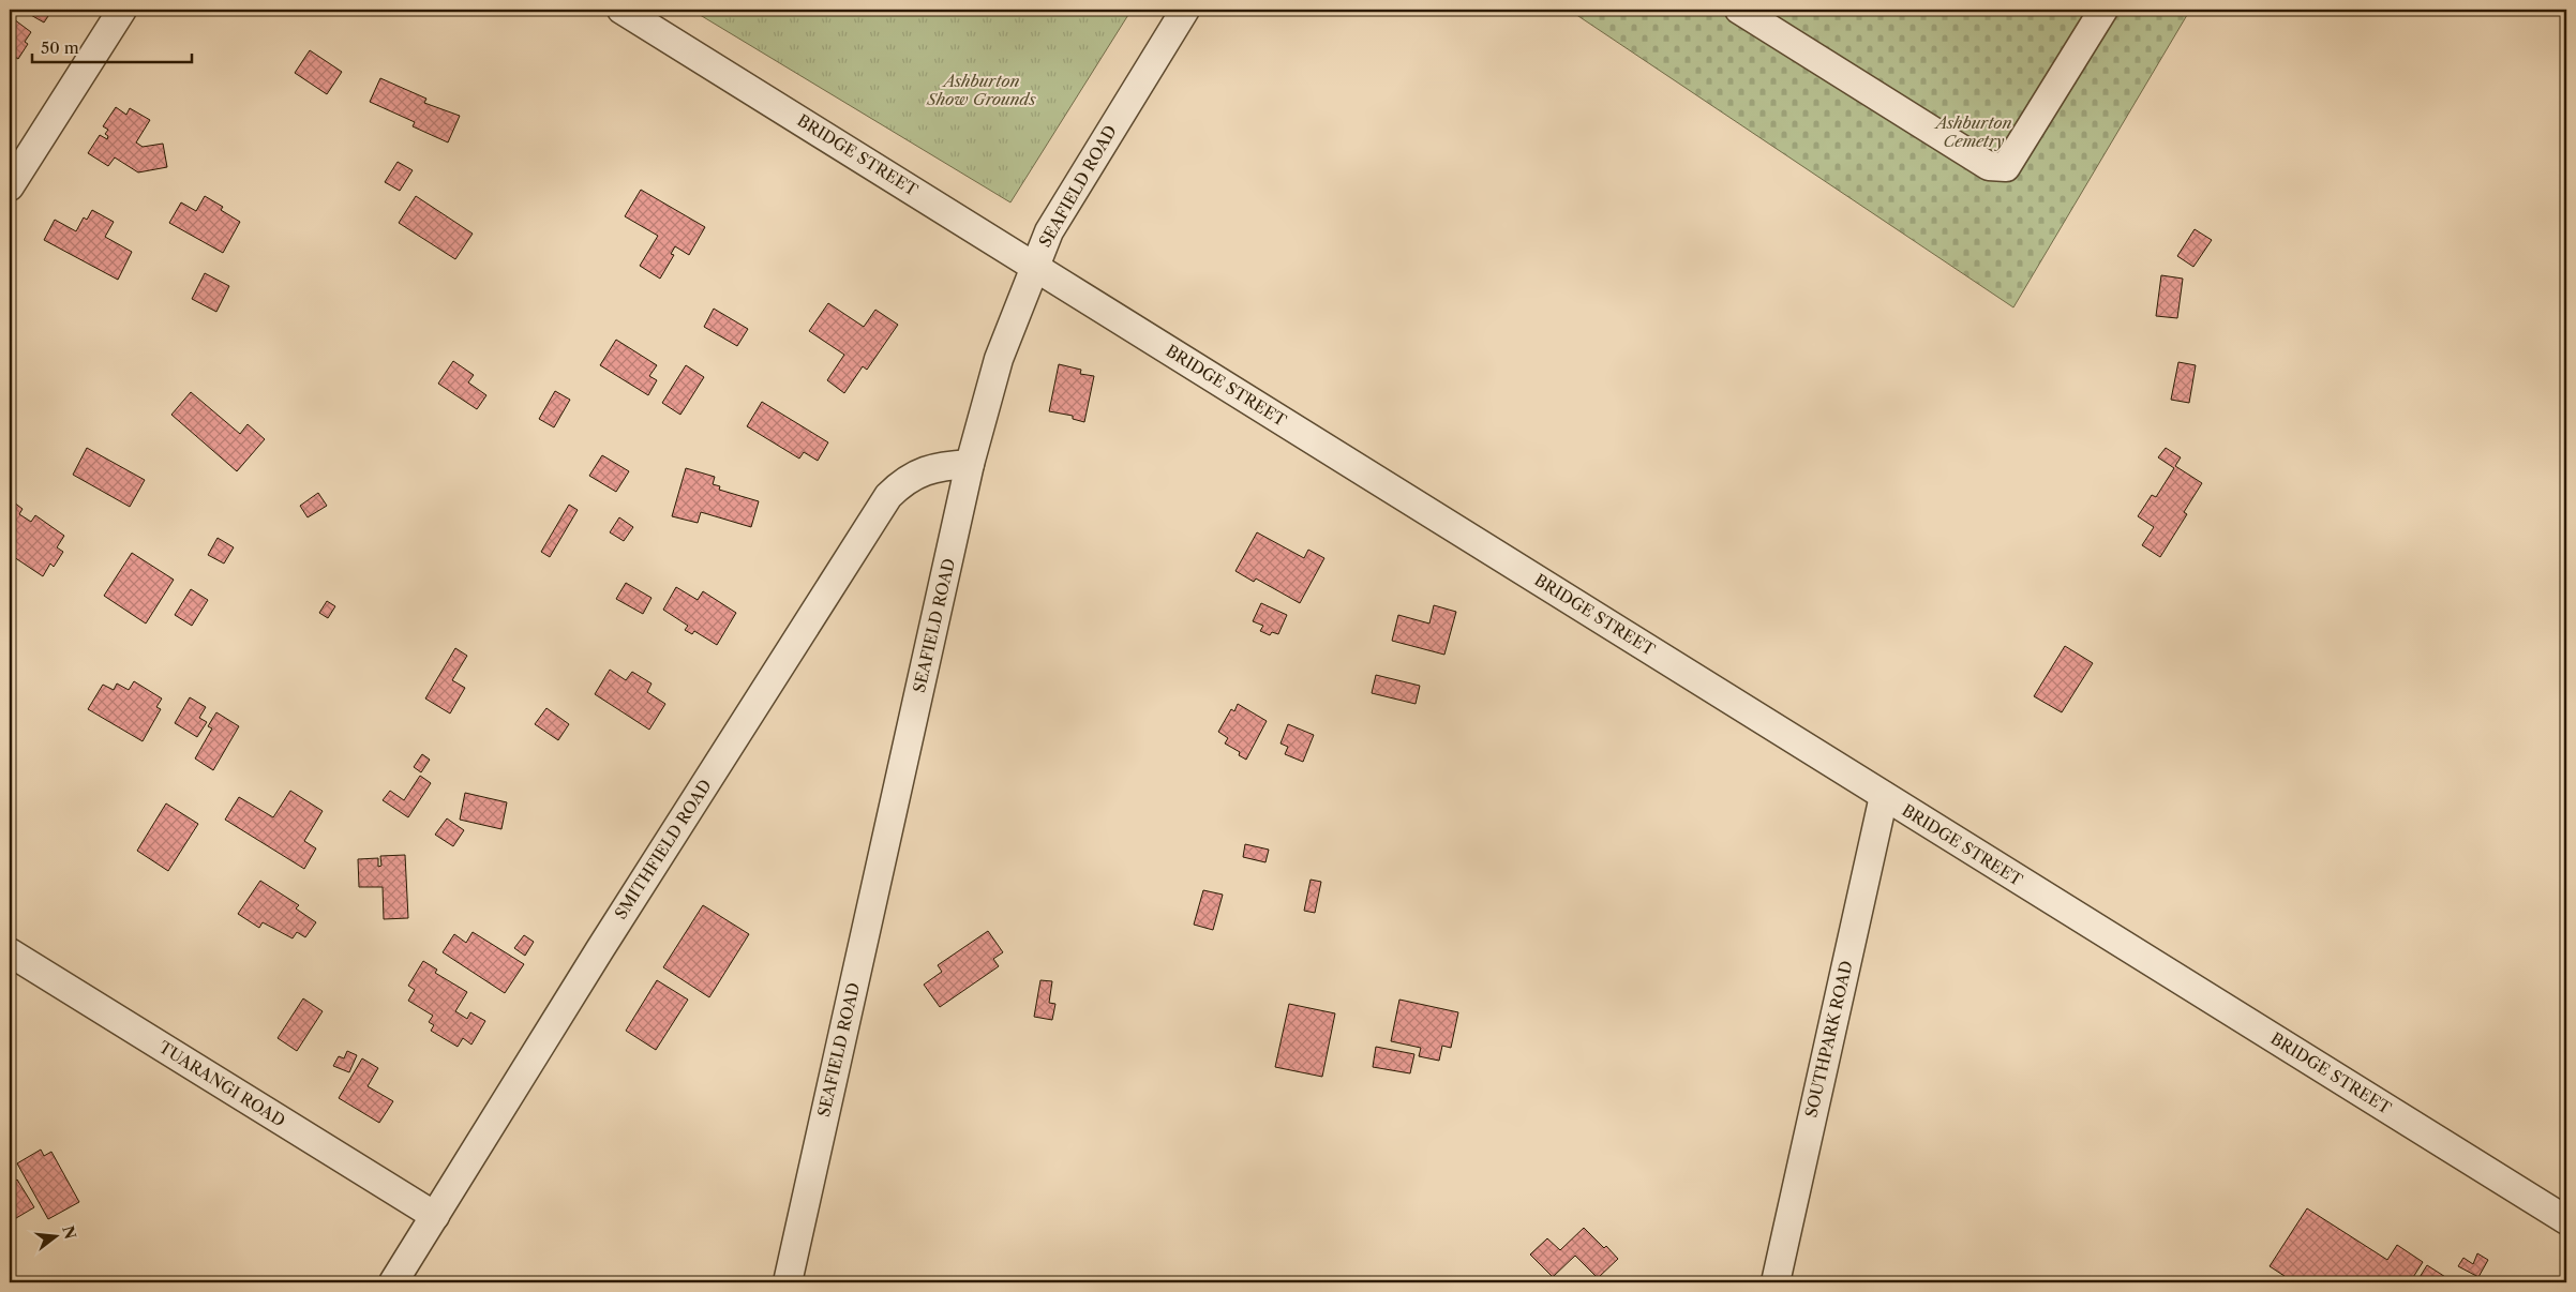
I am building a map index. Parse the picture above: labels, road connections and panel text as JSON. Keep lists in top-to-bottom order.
{
  "streets": {
    "street": [
      "BRIDGE STREET",
      "SEAFIELD ROAD",
      "SMITHFIELD ROAD",
      "SOUTHPARK ROAD",
      "TUARANGI ROAD"
    ]
  },
  "crossings": [
    ["BRIDGE STREET", "SEAFIELD ROAD"],
    ["BRIDGE STREET", "SOUTHPARK ROAD"],
    ["SEAFIELD ROAD", "SMITHFIELD ROAD"],
    ["SMITHFIELD ROAD", "TUARANGI ROAD"]
  ],
  "parks": ["Ashburton Show Grounds", "Ashburton Cemetry"],
  "scale_bar": "50 m",
  "north": "right"
}
